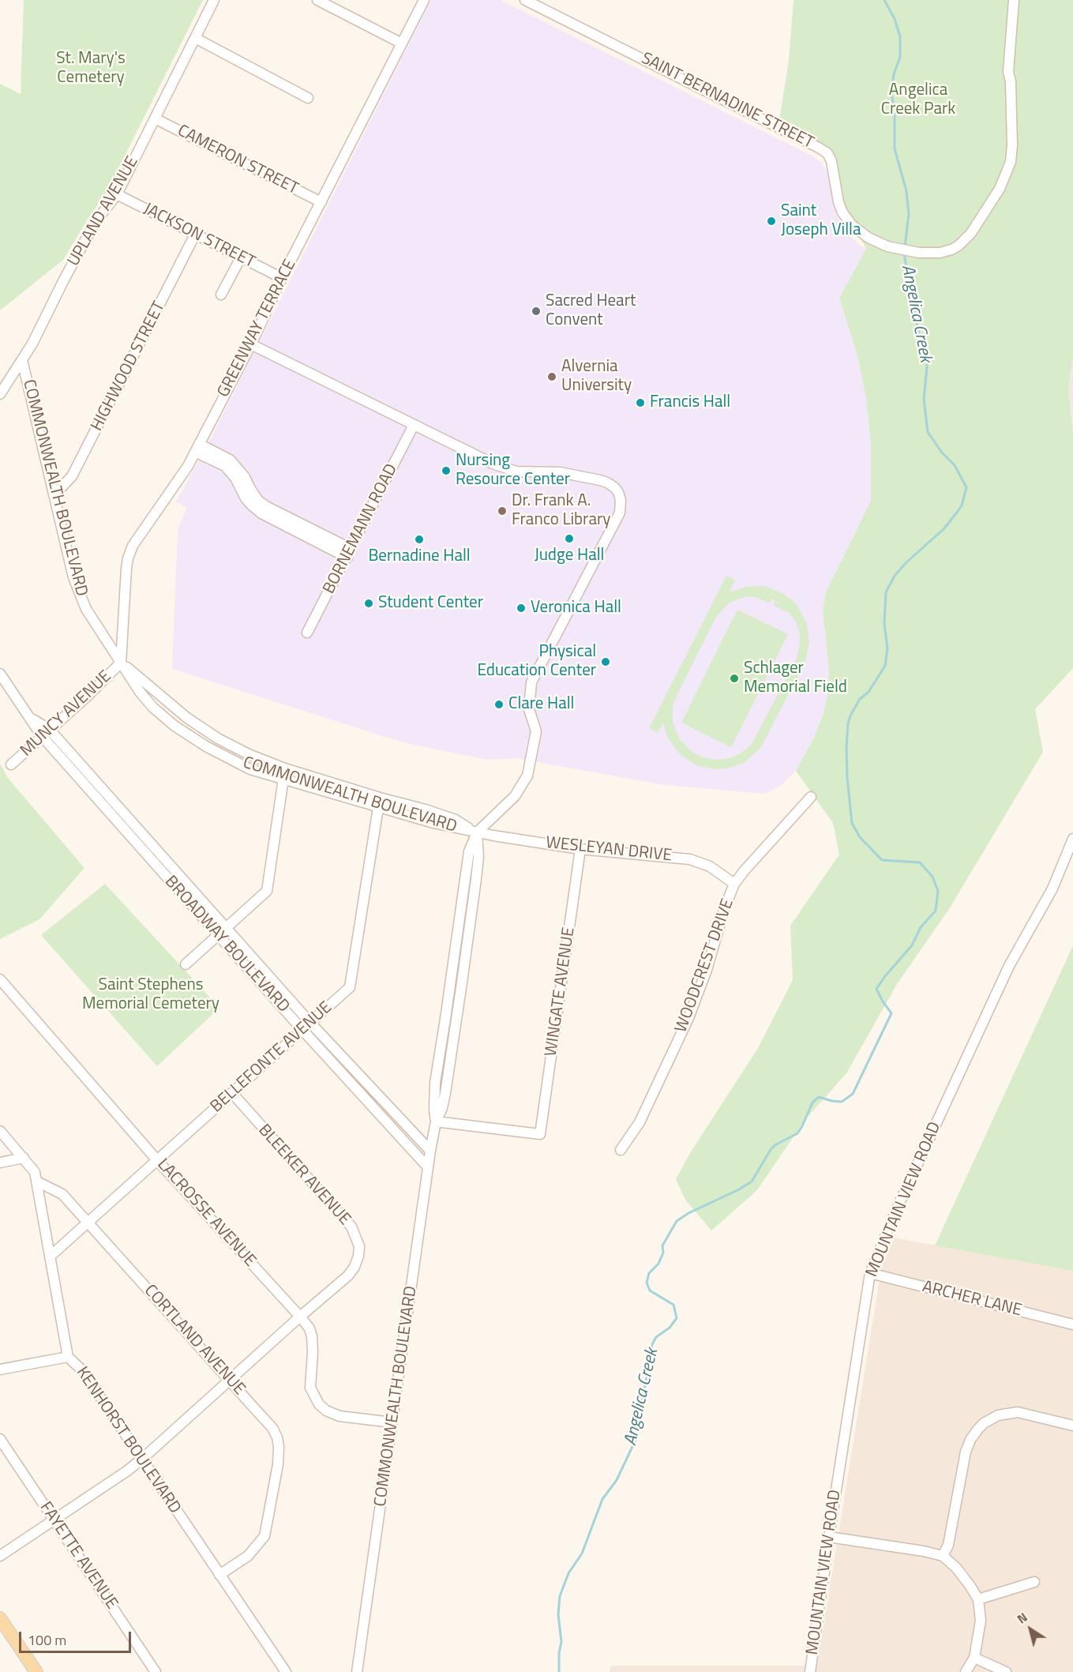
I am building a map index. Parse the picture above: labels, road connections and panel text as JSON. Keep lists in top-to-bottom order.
{
  "streets": {
    "street": [
      "SAINT BERNADINE STREET",
      "CAMERON STREET",
      "UPLAND AVENUE",
      "JACKSON STREET",
      "GREENWAY TERRACE",
      "HIGHWOOD STREET",
      "COMMONWEALTH BOULEVARD",
      "BORNEMANN ROAD",
      "MUNCY AVENUE",
      "WESLEYAN DRIVE",
      "BROADWAY BOULEVARD",
      "WOODCREST DRIVE",
      "WINGATE AVENUE",
      "BELLEFONTE AVENUE",
      "BLEEKER AVENUE",
      "MOUNTAIN VIEW ROAD",
      "LACROSSE AVENUE",
      "ARCHER LANE",
      "CORTLAND AVENUE",
      "KENHORST BOULEVARD",
      "FAYETTE AVENUE"
    ]
  },
  "crossings": [
    ["CAMERON STREET", "UPLAND AVENUE"],
    ["CAMERON STREET", "GREENWAY TERRACE"],
    ["UPLAND AVENUE", "JACKSON STREET"],
    ["UPLAND AVENUE", "COMMONWEALTH BOULEVARD"],
    ["JACKSON STREET", "GREENWAY TERRACE"],
    ["JACKSON STREET", "HIGHWOOD STREET"],
    ["GREENWAY TERRACE", "COMMONWEALTH BOULEVARD"],
    ["GREENWAY TERRACE", "MUNCY AVENUE"],
    ["HIGHWOOD STREET", "COMMONWEALTH BOULEVARD"],
    ["COMMONWEALTH BOULEVARD", "MUNCY AVENUE"],
    ["COMMONWEALTH BOULEVARD", "WESLEYAN DRIVE"],
    ["COMMONWEALTH BOULEVARD", "BROADWAY BOULEVARD"],
    ["COMMONWEALTH BOULEVARD", "WINGATE AVENUE"],
    ["COMMONWEALTH BOULEVARD", "BELLEFONTE AVENUE"],
    ["COMMONWEALTH BOULEVARD", "LACROSSE AVENUE"],
    ["MUNCY AVENUE", "BROADWAY BOULEVARD"],
    ["WESLEYAN DRIVE", "WOODCREST DRIVE"],
    ["WESLEYAN DRIVE", "WINGATE AVENUE"],
    ["BROADWAY BOULEVARD", "BELLEFONTE AVENUE"],
    ["BELLEFONTE AVENUE", "BLEEKER AVENUE"],
    ["BELLEFONTE AVENUE", "LACROSSE AVENUE"],
    ["BELLEFONTE AVENUE", "CORTLAND AVENUE"],
    ["BELLEFONTE AVENUE", "KENHORST BOULEVARD"],
    ["BLEEKER AVENUE", "LACROSSE AVENUE"],
    ["BLEEKER AVENUE", "CORTLAND AVENUE"],
    ["BLEEKER AVENUE", "KENHORST BOULEVARD"],
    ["BLEEKER AVENUE", "FAYETTE AVENUE"],
    ["MOUNTAIN VIEW ROAD", "ARCHER LANE"],
    ["CORTLAND AVENUE", "KENHORST BOULEVARD"]
  ],
  "water": ["Angelica Creek"],
  "parks": ["St. Mary's Cemetery", "Angelica Creek Park", "Saint Stephens Memorial Cemetery"],
  "places": [
    "Saint Joseph Villa",
    "Sacred Heart Convent",
    "Alvernia University",
    "Francis Hall",
    "Nursing Resource Center",
    "Dr. Frank A. Franco Library",
    "Judge Hall",
    "Bernadine Hall",
    "Student Center",
    "Veronica Hall",
    "Physical Education Center",
    "Schlager Memorial Field",
    "Clare Hall"
  ],
  "scale_bar": "100 m",
  "north": "top left"
}
